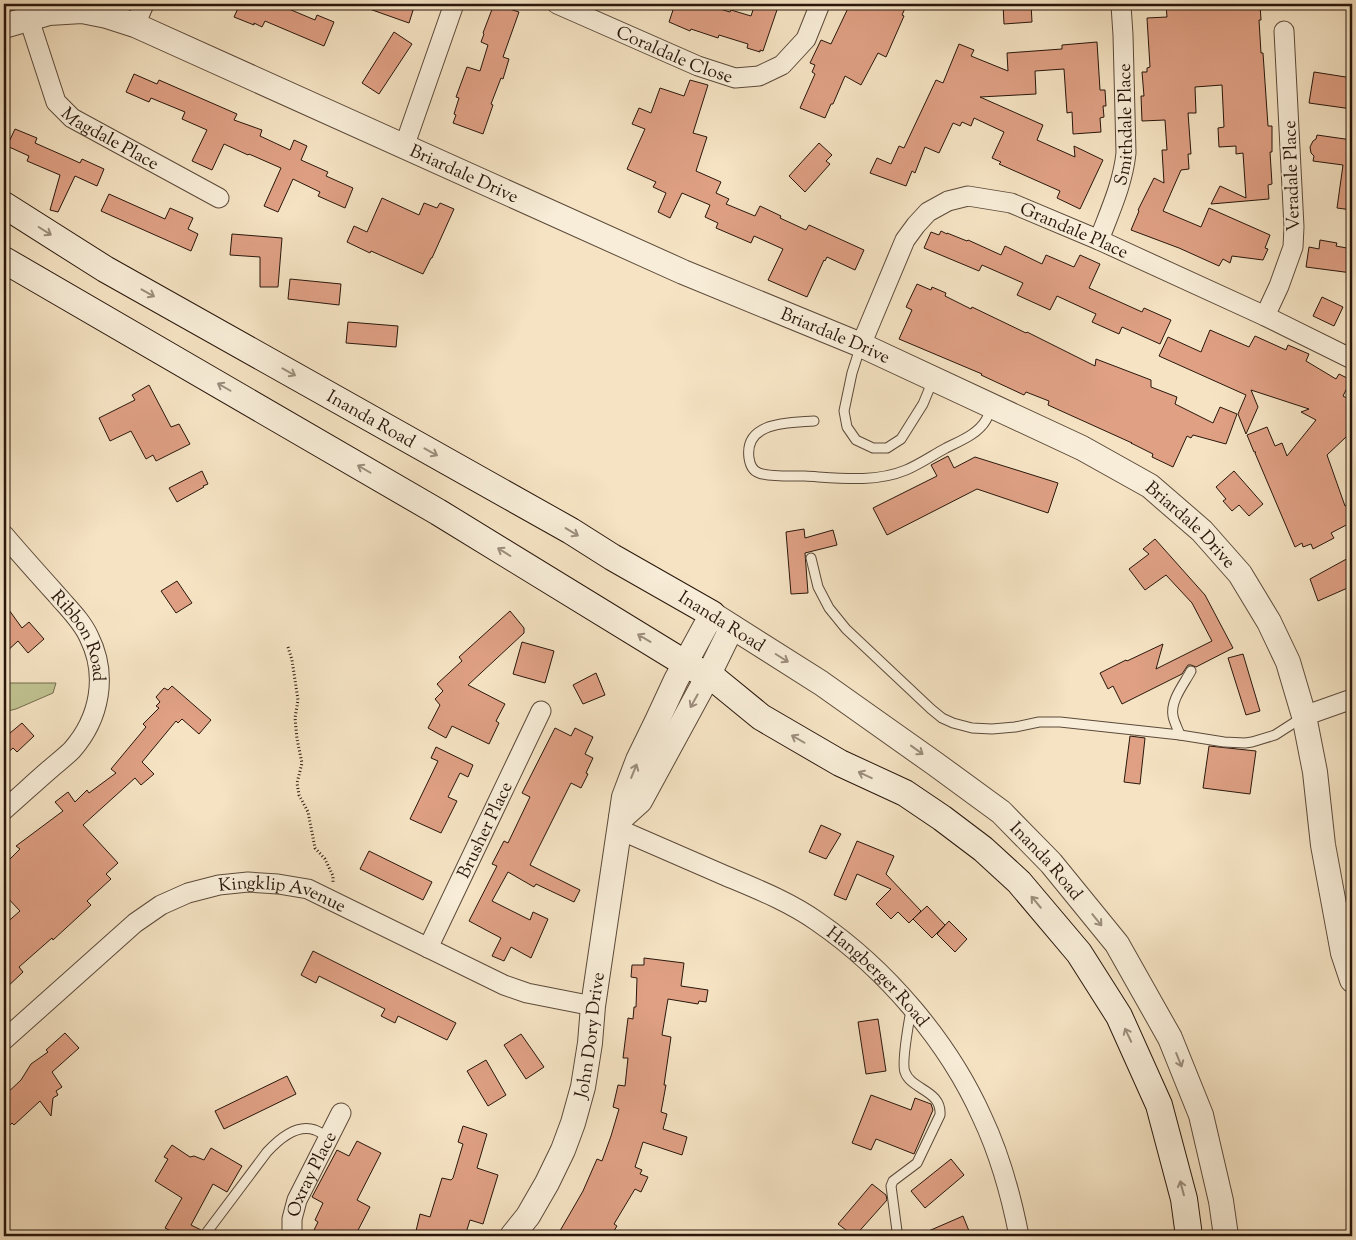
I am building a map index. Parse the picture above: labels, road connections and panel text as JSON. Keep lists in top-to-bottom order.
{
  "streets": {
    "main road": ["Inanda Road"],
    "street": [
      "Coraldale Close",
      "Smithdale Place",
      "Magdale Place",
      "Briardale Drive",
      "Veradale Place",
      "Grandale Place",
      "Ribbon Road",
      "Brusher Place",
      "Kingklip Avenue",
      "Hangberger Road",
      "John Dory Drive",
      "Oxray Place"
    ]
  },
  "crossings": [
    ["Smithdale Place", "Grandale Place"],
    ["Magdale Place", "Briardale Drive"],
    ["Briardale Drive", "Grandale Place"],
    ["Veradale Place", "Grandale Place"],
    ["Brusher Place", "Kingklip Avenue"],
    ["Kingklip Avenue", "John Dory Drive"],
    ["Hangberger Road", "John Dory Drive"]
  ]
}
